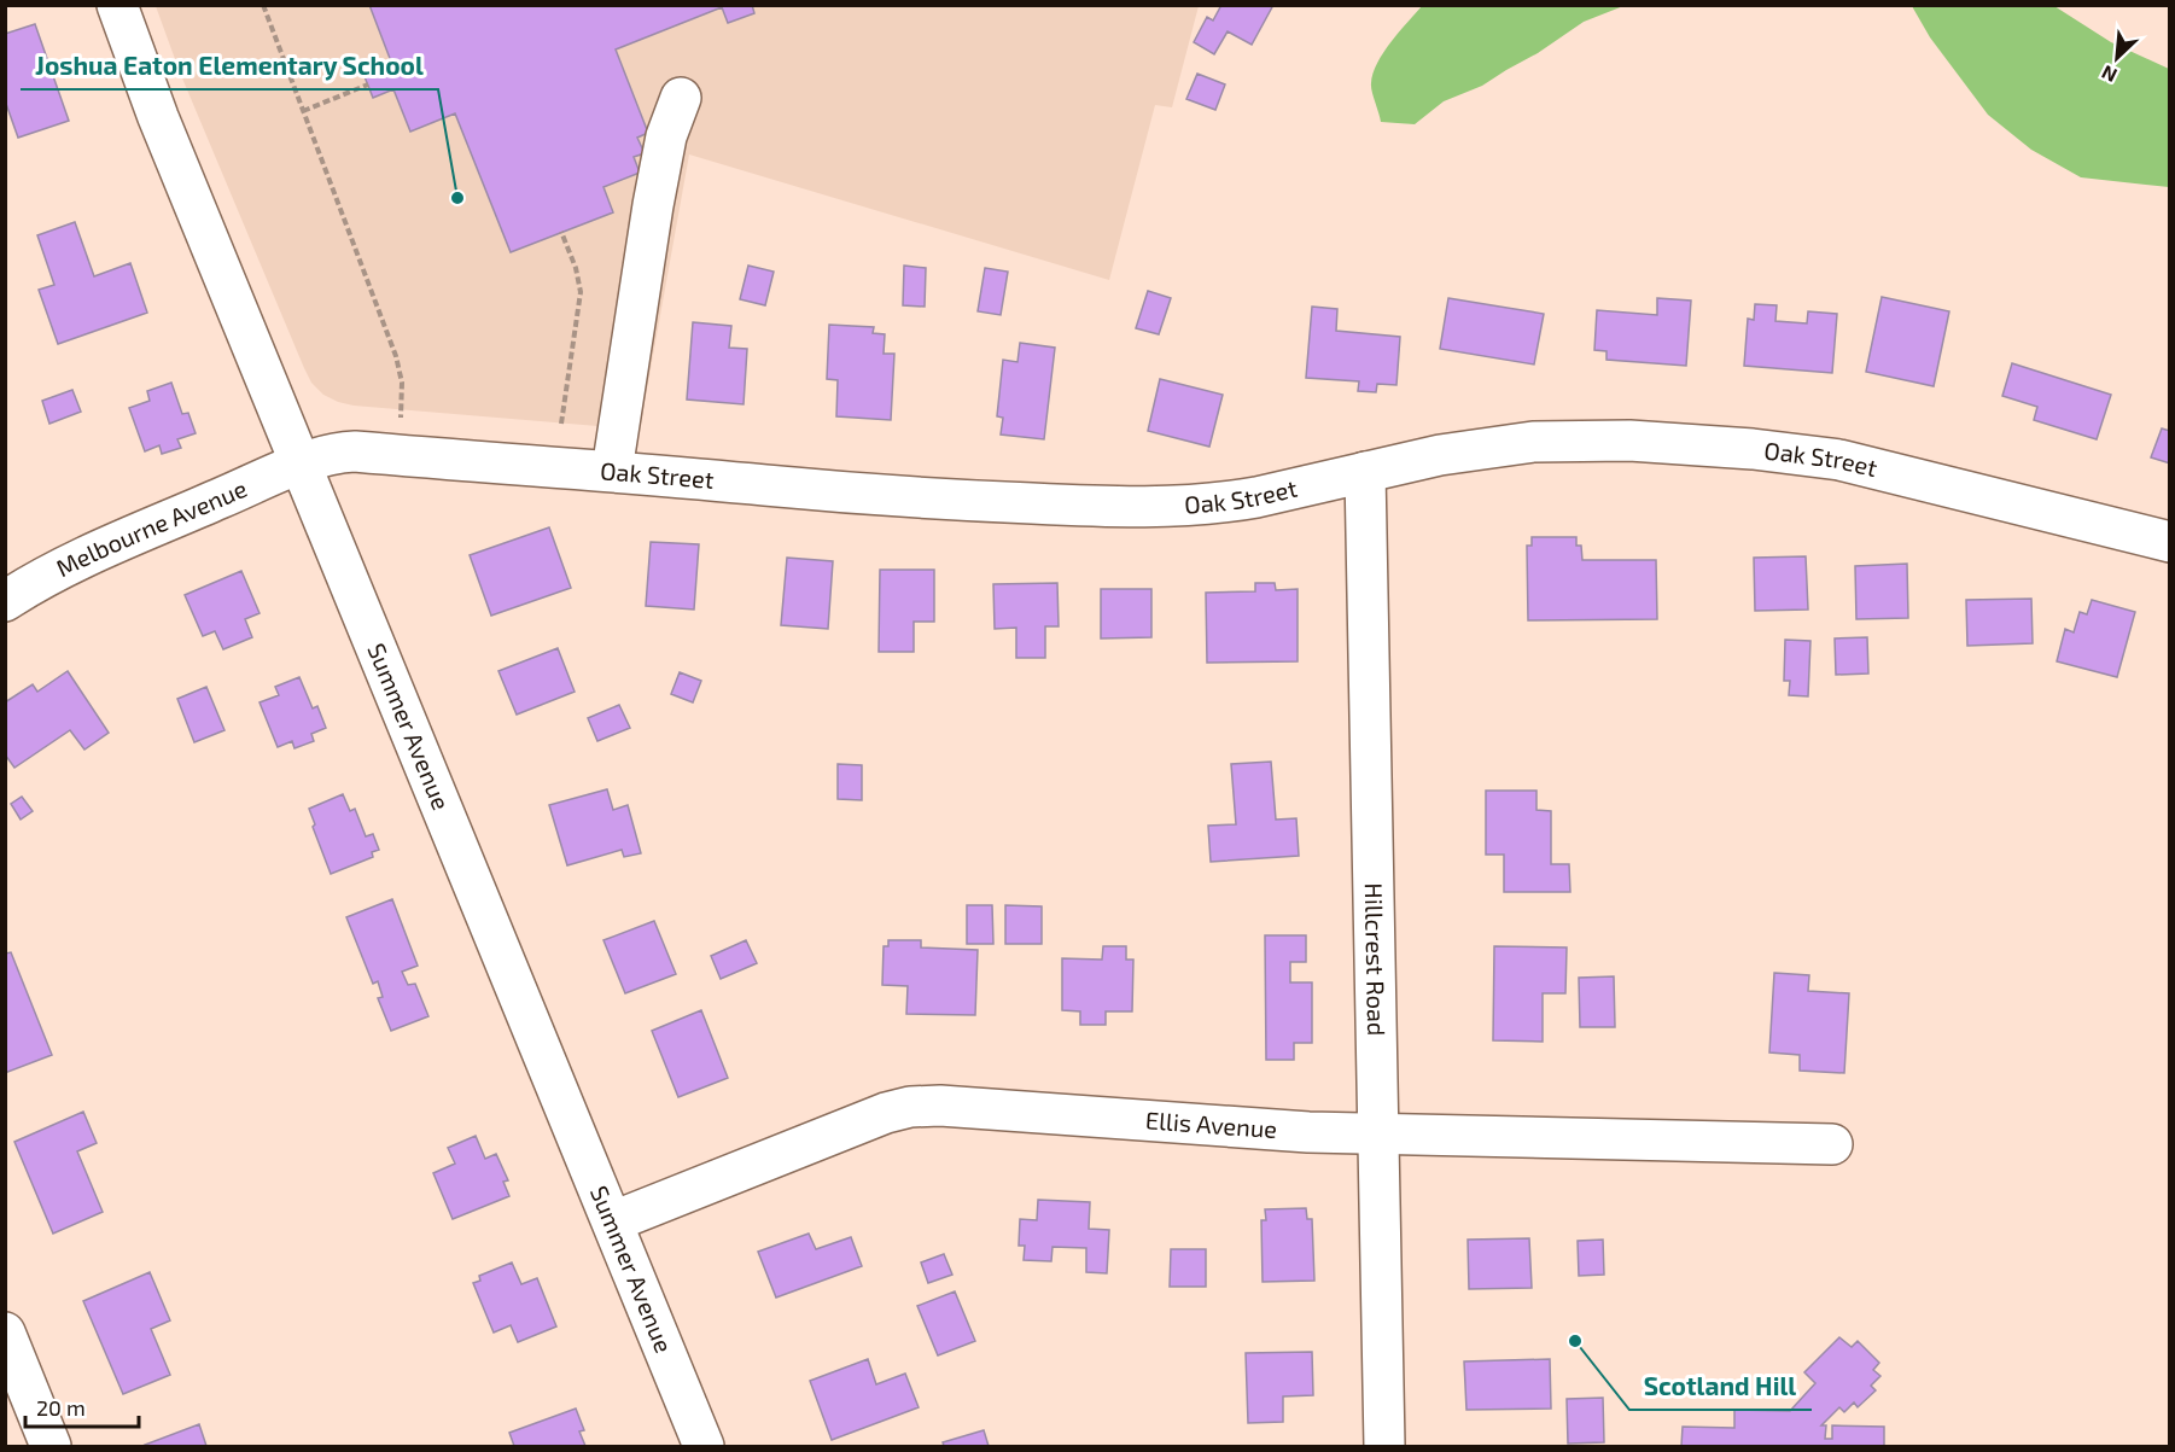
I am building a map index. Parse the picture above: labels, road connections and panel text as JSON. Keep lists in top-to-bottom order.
{
  "streets": {
    "street": [
      "Oak Street",
      "Melbourne Avenue",
      "Summer Avenue",
      "Hillcrest Road",
      "Ellis Avenue"
    ]
  },
  "crossings": [
    ["Oak Street", "Melbourne Avenue"],
    ["Oak Street", "Summer Avenue"],
    ["Oak Street", "Hillcrest Road"],
    ["Melbourne Avenue", "Summer Avenue"],
    ["Summer Avenue", "Ellis Avenue"],
    ["Hillcrest Road", "Ellis Avenue"]
  ],
  "places": ["Joshua Eaton Elementary School", "Scotland Hill"],
  "scale_bar": "20 m",
  "north": "bottom left"
}
